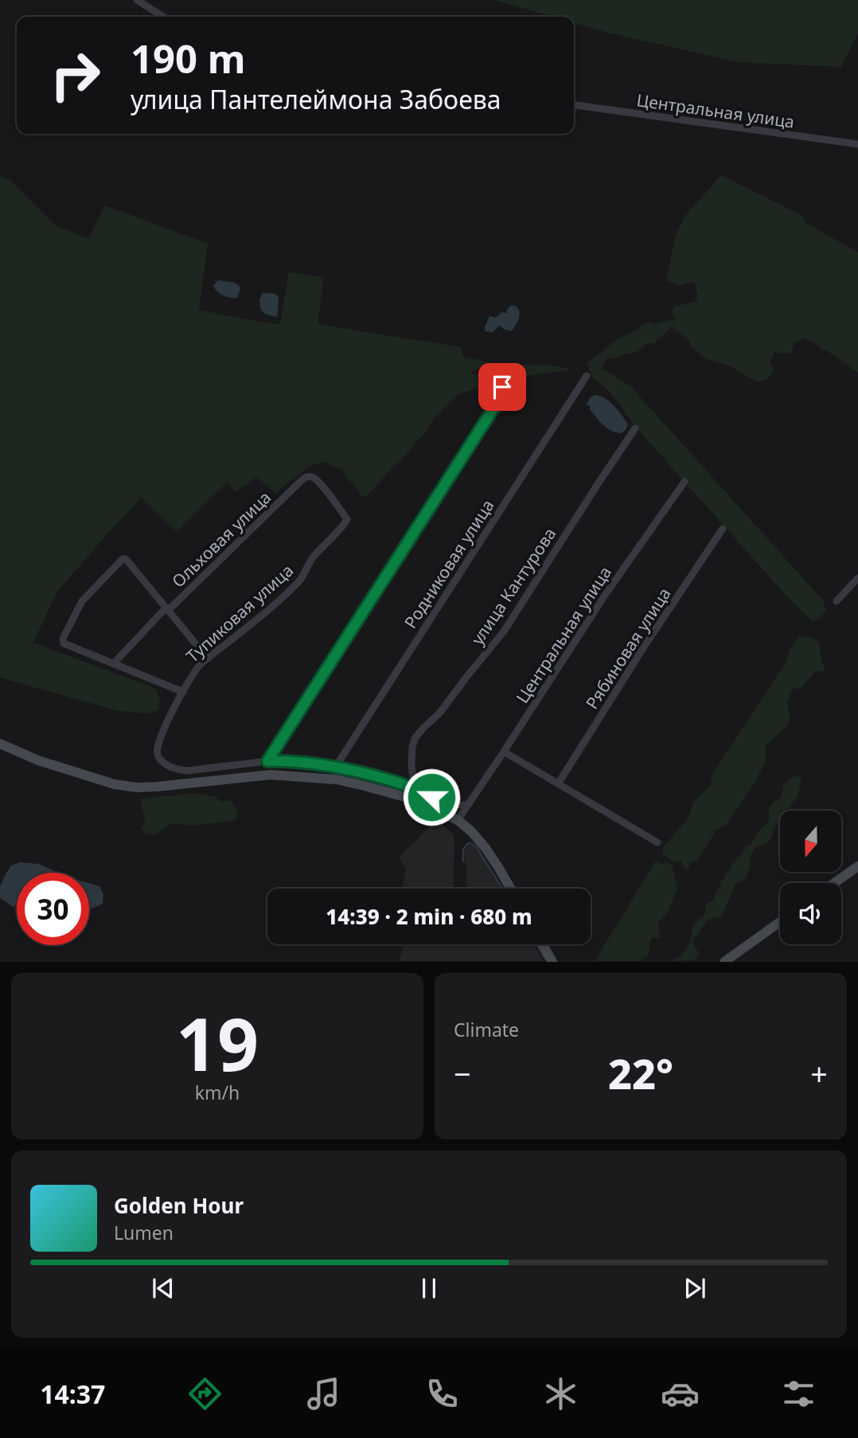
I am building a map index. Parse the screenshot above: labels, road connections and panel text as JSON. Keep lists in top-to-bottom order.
{
  "streets": {
    "street": [
      "Центральная улица",
      "Ольховая улица",
      "Родниковая улица",
      "улица Кантурова",
      "Тупиковая улица",
      "Рябиновая улица"
    ]
  },
  "crossings": [
    ["Ольховая улица", "Тупиковая улица"]
  ],
  "north": "bottom",
  "page": {
    "turn": ["190 m", "улица Пантелеймона Забоева"],
    "limit": "30",
    "trip": "14:39 · 2 min · 680 m",
    "tile": [
      ["19", "km/h"],
      "Climate"
    ],
    "heat": ["−", "22°", "+"],
    "song": ["Golden Hour", "Lumen"],
    "tabs": "14:37"
  }
}
